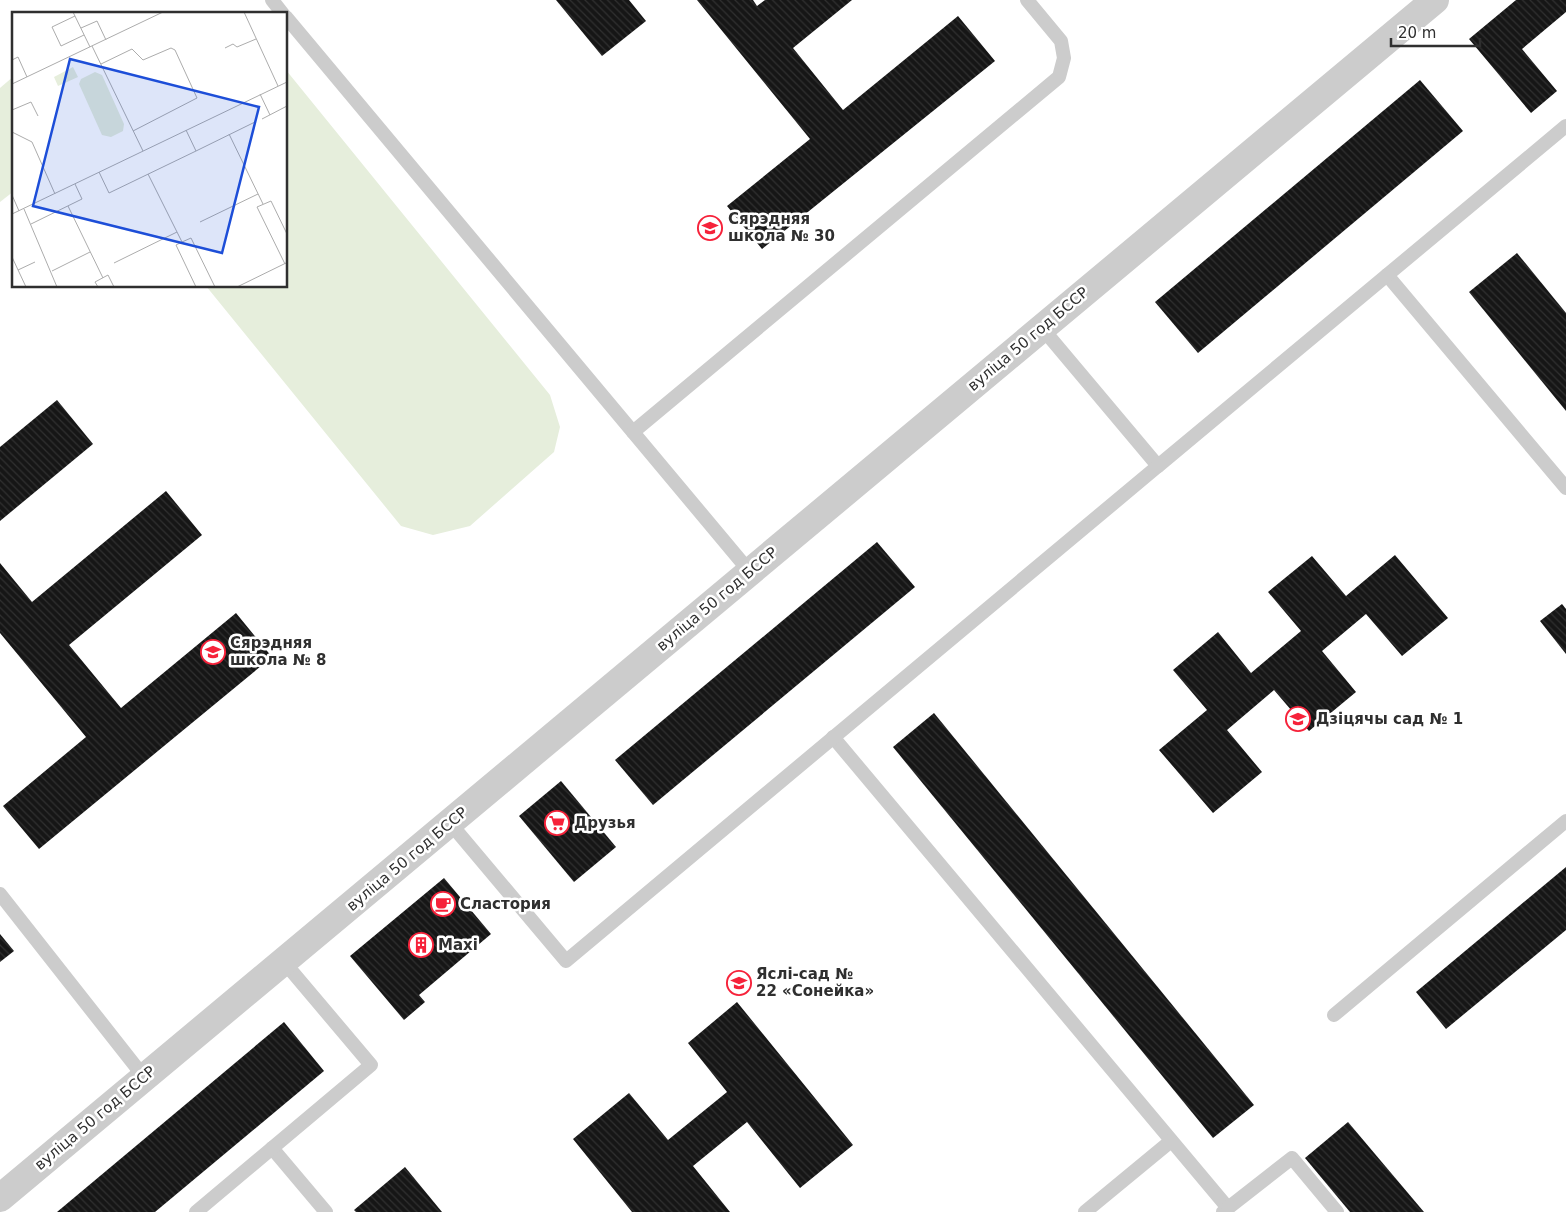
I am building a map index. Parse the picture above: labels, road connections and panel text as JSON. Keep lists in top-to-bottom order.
{
  "streets": {
    "street": ["вуліца 50 год БССР"]
  },
  "places": {
    "school or university": [
      "Сярэдняя школа № 30",
      "Сярэдняя школа № 8",
      "Дзіцячы сад № 1",
      "Яслі-сад № 22 «Сонейка»"
    ],
    "supermarket": ["Друзья"],
    "cafe": ["Сластория"],
    "building": ["Maxi"]
  },
  "scale_bar": "20 m"
}
